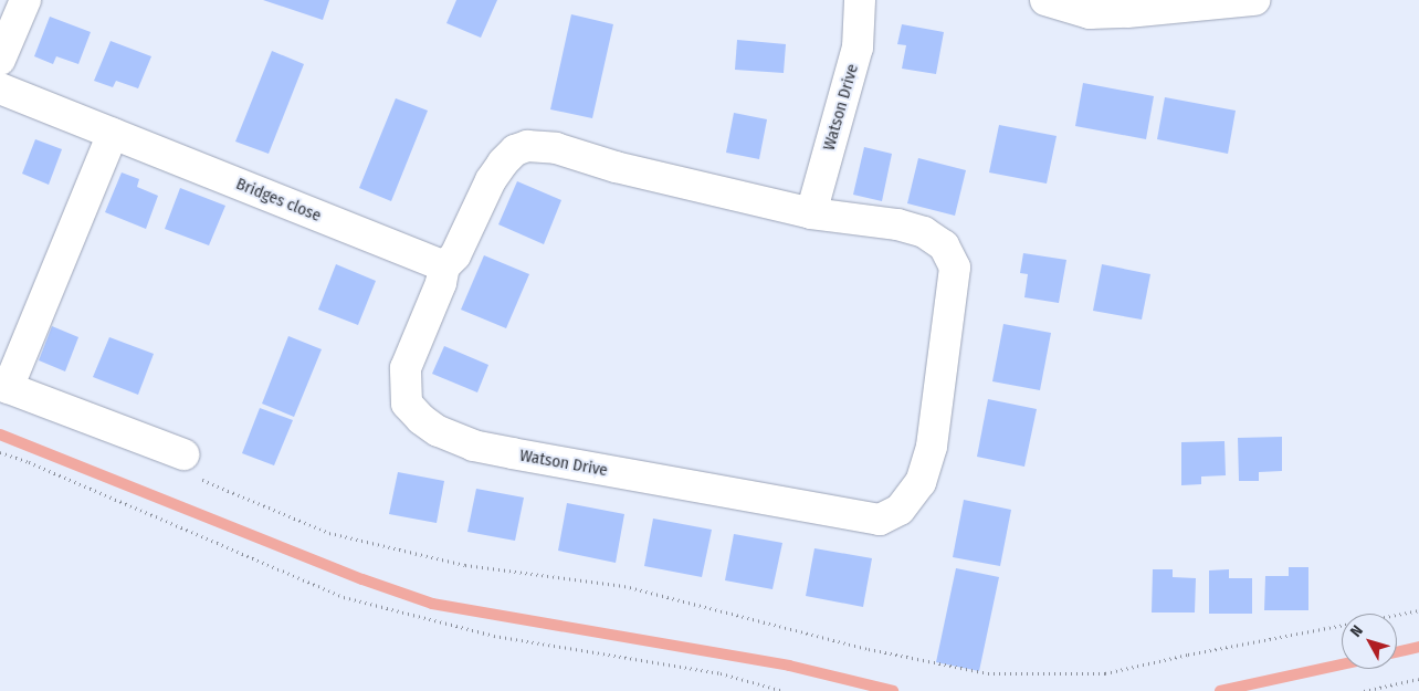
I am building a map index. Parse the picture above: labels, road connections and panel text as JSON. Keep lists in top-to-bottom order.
{
  "streets": {
    "street": ["Watson Drive", "Bridges close"]
  },
  "crossings": [
    ["Watson Drive", "Bridges close"]
  ],
  "north": "top left"
}
